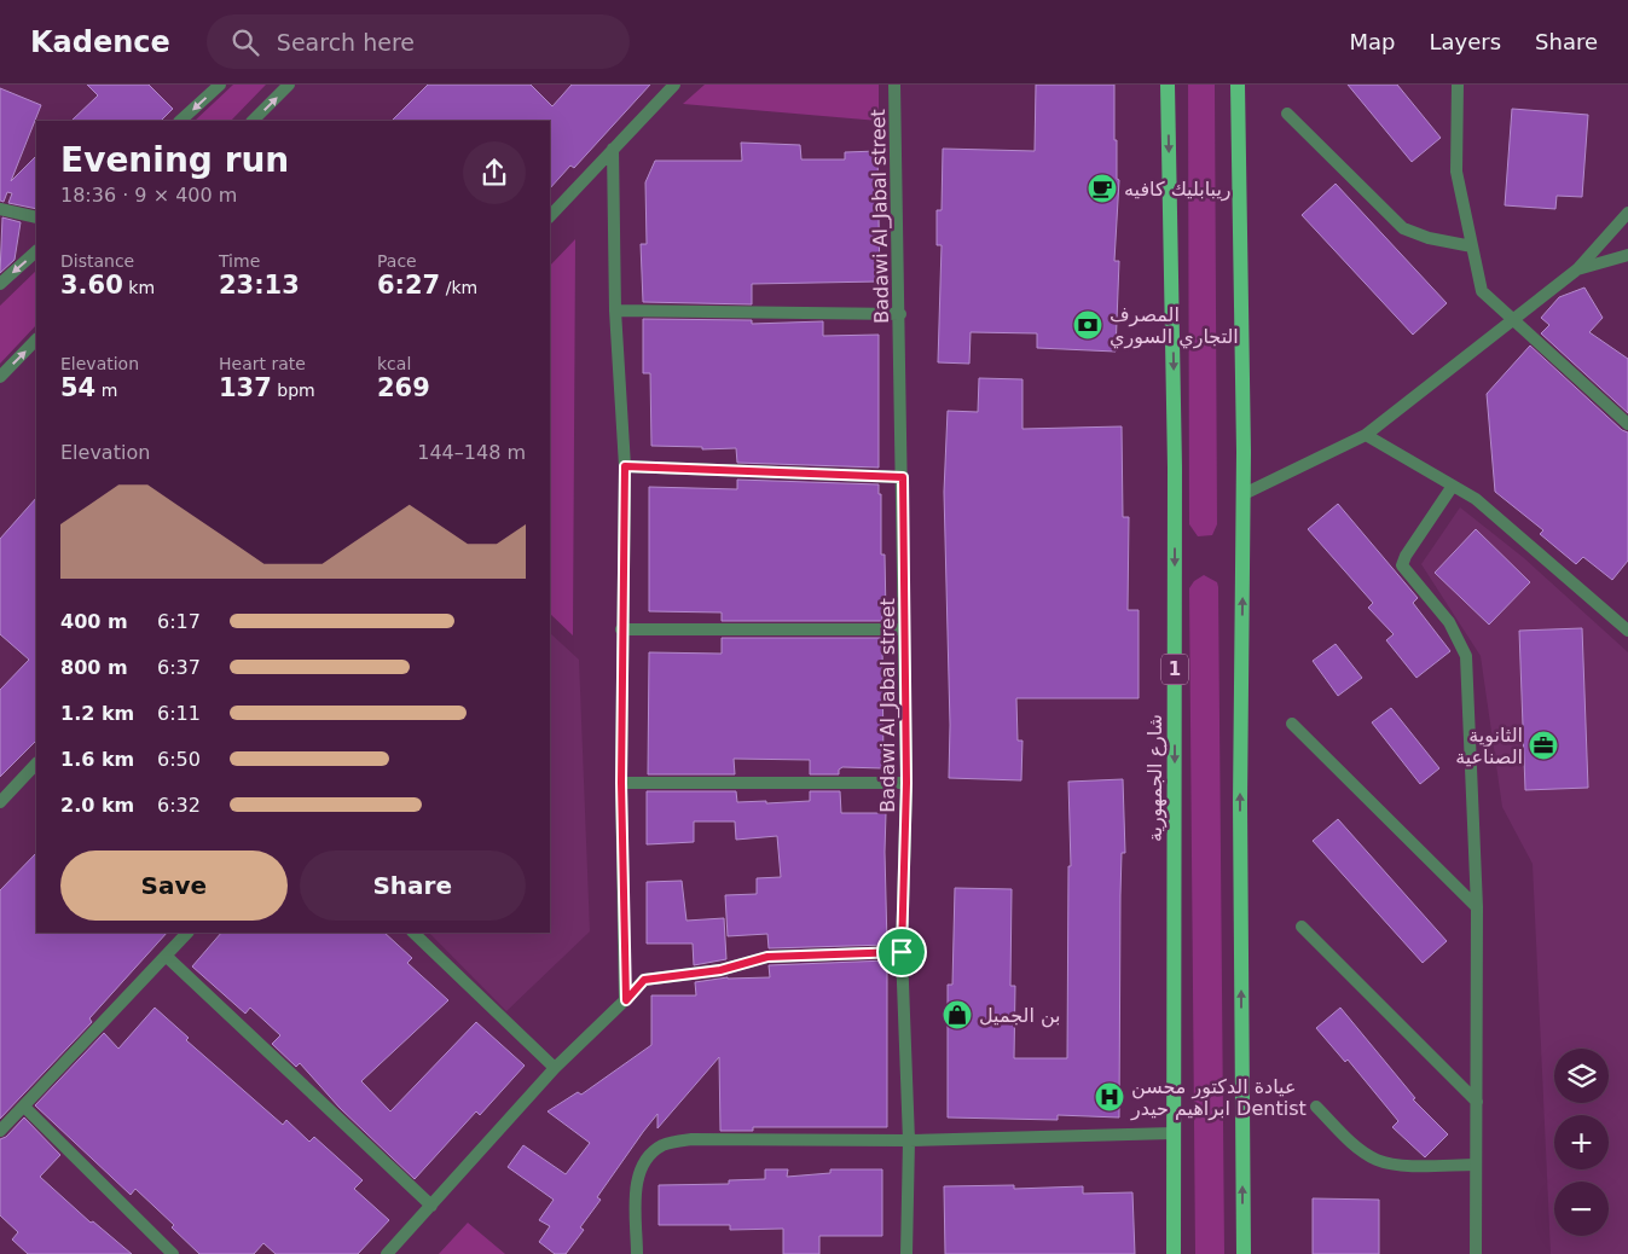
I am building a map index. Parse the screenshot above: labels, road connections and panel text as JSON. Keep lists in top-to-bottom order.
{
  "streets": {
    "main road": ["1", "شارع الجمهورية"],
    "street": ["Badawi Al_Jabal street"]
  },
  "places": {
    "cafe": ["ريبابليك كافيه"],
    "bank": ["المصرف التجاري السوري"],
    "office": ["الثانوية الصناعية"],
    "shop": ["بن الجميل"],
    "hospital": ["عيادة الدكتور محسن ابراهيم حيدر Dentist"]
  },
  "page": {
    "header": "Kadence",
    "search": "Search here",
    "nav": ["Map", "Layers", "Share"],
    "heading": ["Evening run", "18:36 · 9 × 400 m"],
    "stats": [
      ["Distance", "3.60 km"],
      ["Time", "23:13"],
      ["Pace", "6:27 /km"],
      ["Elevation", "54 m"],
      ["Heart rate", "137 bpm"],
      ["kcal", "269"]
    ],
    "chart": ["Elevation", "144–148 m"],
    "list": [
      {
        "name": "400 m",
        "note": "6:17"
      },
      {
        "name": "800 m",
        "note": "6:37"
      },
      {
        "name": "1.2 km",
        "note": "6:11"
      },
      {
        "name": "1.6 km",
        "note": "6:50"
      },
      {
        "name": "2.0 km",
        "note": "6:32"
      }
    ],
    "buttons": ["Save", "Share"],
    "map_buttons": ["+", "−"]
  }
}
